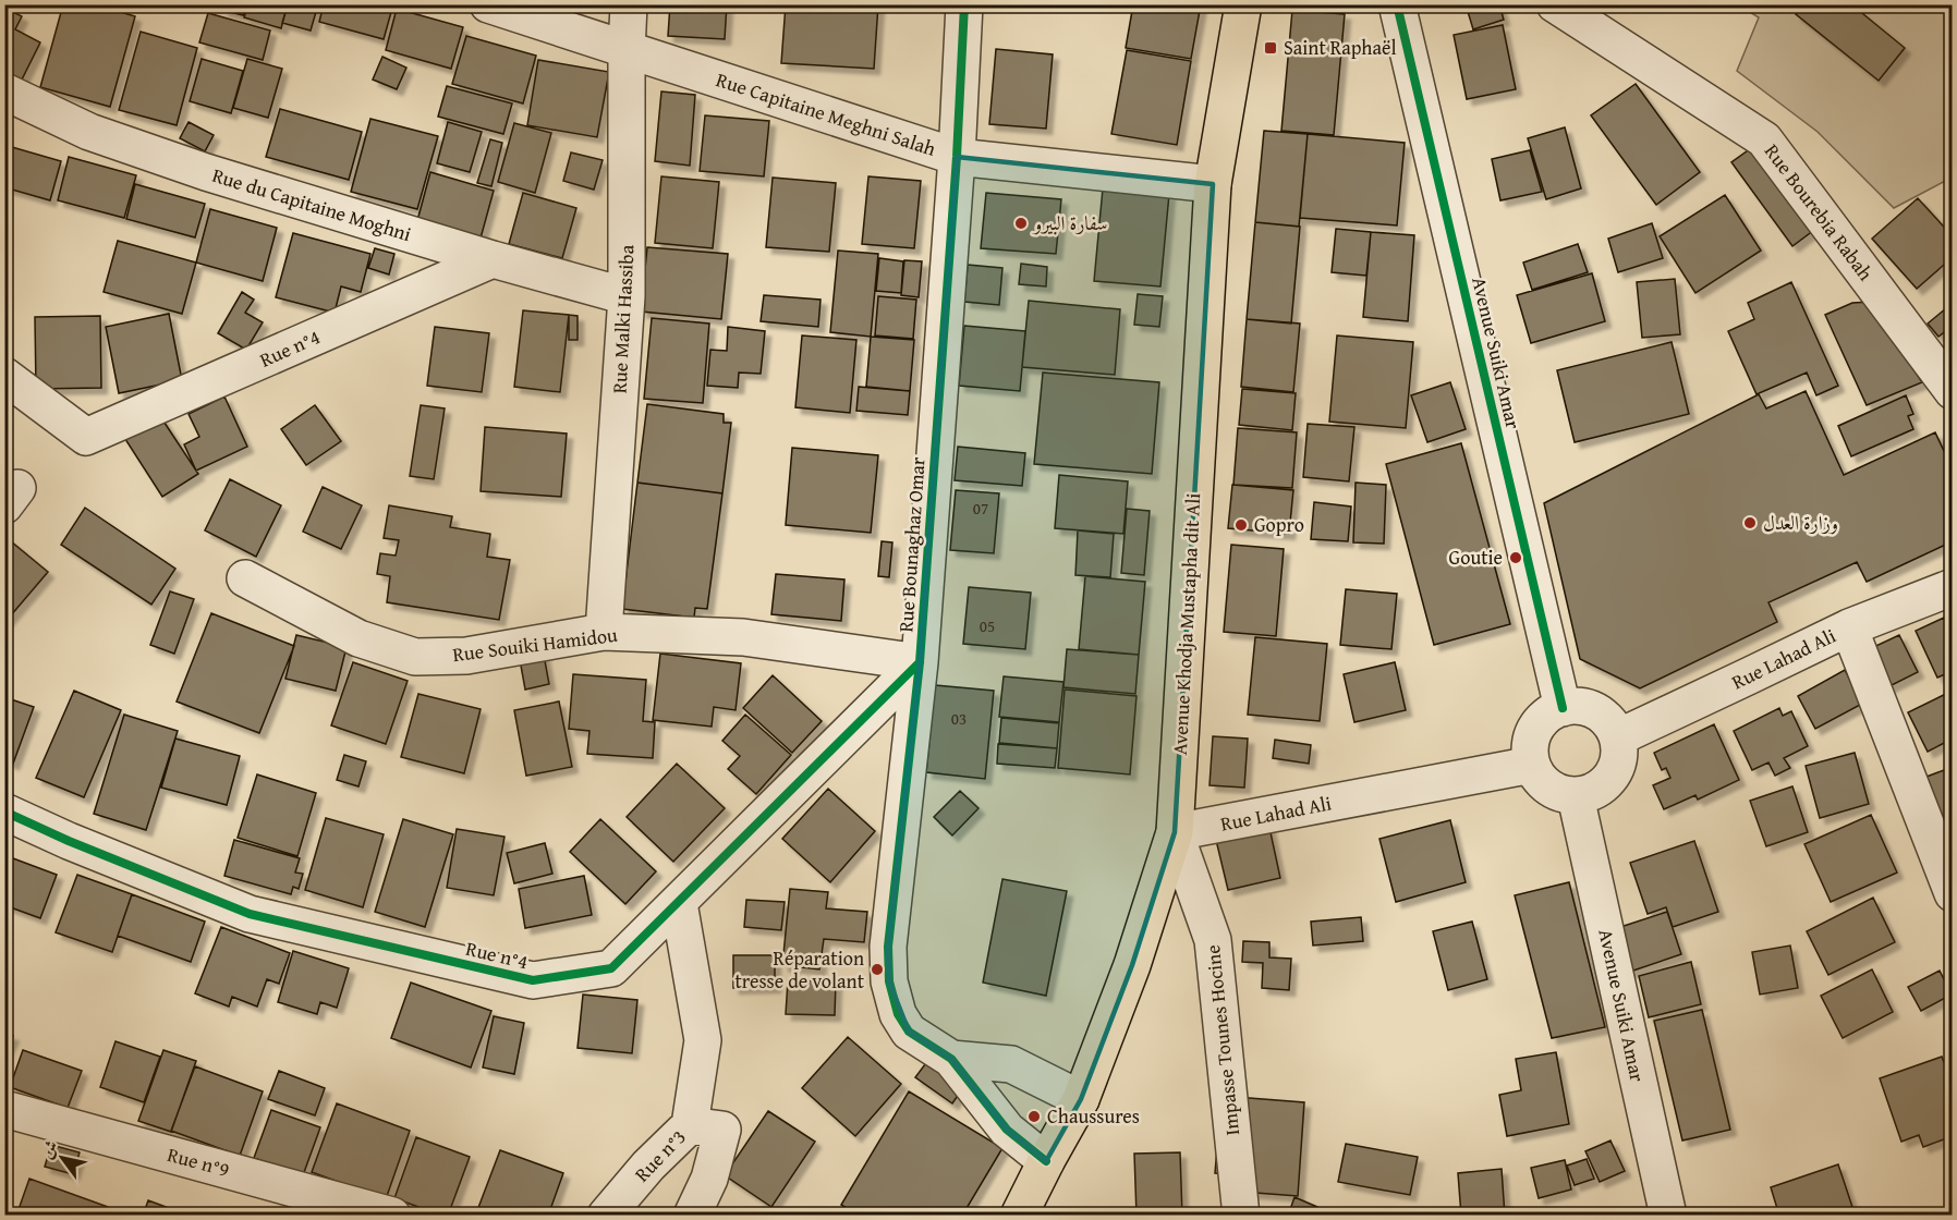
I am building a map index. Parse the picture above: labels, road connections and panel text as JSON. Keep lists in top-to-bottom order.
{
  "streets": {
    "main road": ["Avenue Khodja Mustapha dit Ali"],
    "street": [
      "Rue Capitaine Meghni Salah",
      "Rue du Capitaine Moghni",
      "Rue Bourebia Rabah",
      "Rue Malki Hassiba",
      "Rue n°4",
      "Avenue Suiki Amar",
      "Rue Bounaghaz Omar",
      "Rue Souiki Hamidou",
      "Rue Lahad Ali",
      "Impasse Tounes Hocine",
      "Rue n°3",
      "Rue n°9"
    ]
  },
  "crossings": [
    ["Rue Capitaine Meghni Salah", "Rue Malki Hassiba"],
    ["Rue Capitaine Meghni Salah", "Rue Bounaghaz Omar"],
    ["Rue Capitaine Meghni Salah", "Avenue Khodja Mustapha dit Ali"],
    ["Rue du Capitaine Moghni", "Rue Malki Hassiba"],
    ["Rue du Capitaine Moghni", "Rue n°4"],
    ["Rue Malki Hassiba", "Rue Souiki Hamidou"],
    ["Rue n°4", "Rue Bounaghaz Omar"],
    ["Rue n°4", "Rue Souiki Hamidou"],
    ["Avenue Suiki Amar", "Rue Lahad Ali"],
    ["Rue Bounaghaz Omar", "Rue Souiki Hamidou"],
    ["Avenue Khodja Mustapha dit Ali", "Rue Lahad Ali"],
    ["Avenue Khodja Mustapha dit Ali", "Impasse Tounes Hocine"],
    ["Rue Lahad Ali", "Impasse Tounes Hocine"]
  ],
  "places": {
    "transit": ["Saint Raphaël"],
    "other": [
      "سفارة البيرو",
      "وزارة العدل",
      "Gopro",
      "Goutie",
      "Réparation tresse de volant",
      "Chaussures"
    ]
  },
  "house_numbers": ["07", "05", "03"],
  "north": "top left"
}
